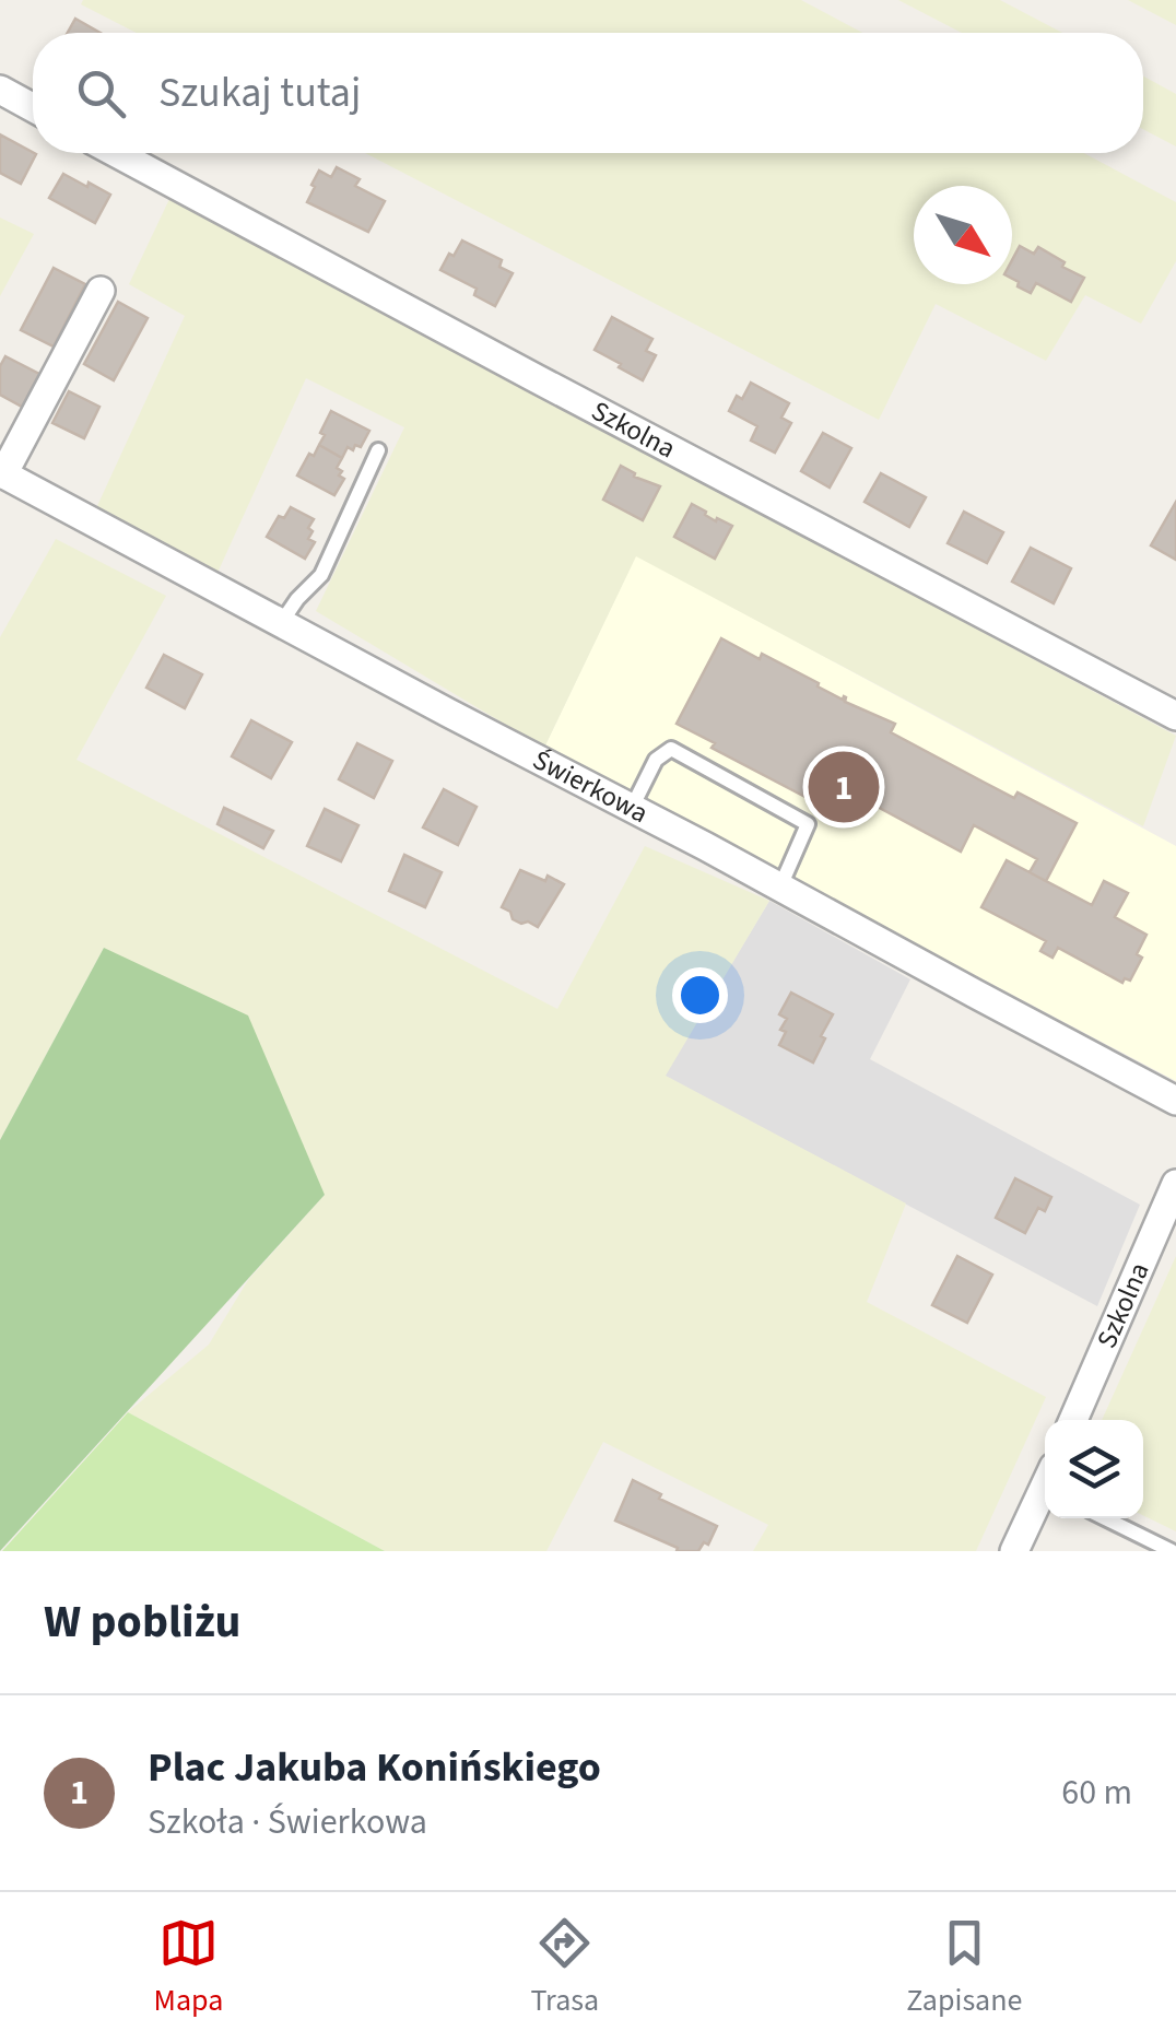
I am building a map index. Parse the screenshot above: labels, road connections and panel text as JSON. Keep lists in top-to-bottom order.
{
  "streets": {
    "street": ["Szkolna", "Świerkowa"]
  },
  "north": "bottom right",
  "page": {
    "search": "Szukaj tutaj",
    "pins": "1",
    "heading": "W pobliżu",
    "list": [
      {
        "mark": "1",
        "name": "Plac Jakuba Konińskiego",
        "note": "Szkoła · Świerkowa",
        "value": "60 m"
      }
    ],
    "nav": ["Mapa", "Trasa", "Zapisane"]
  }
}
